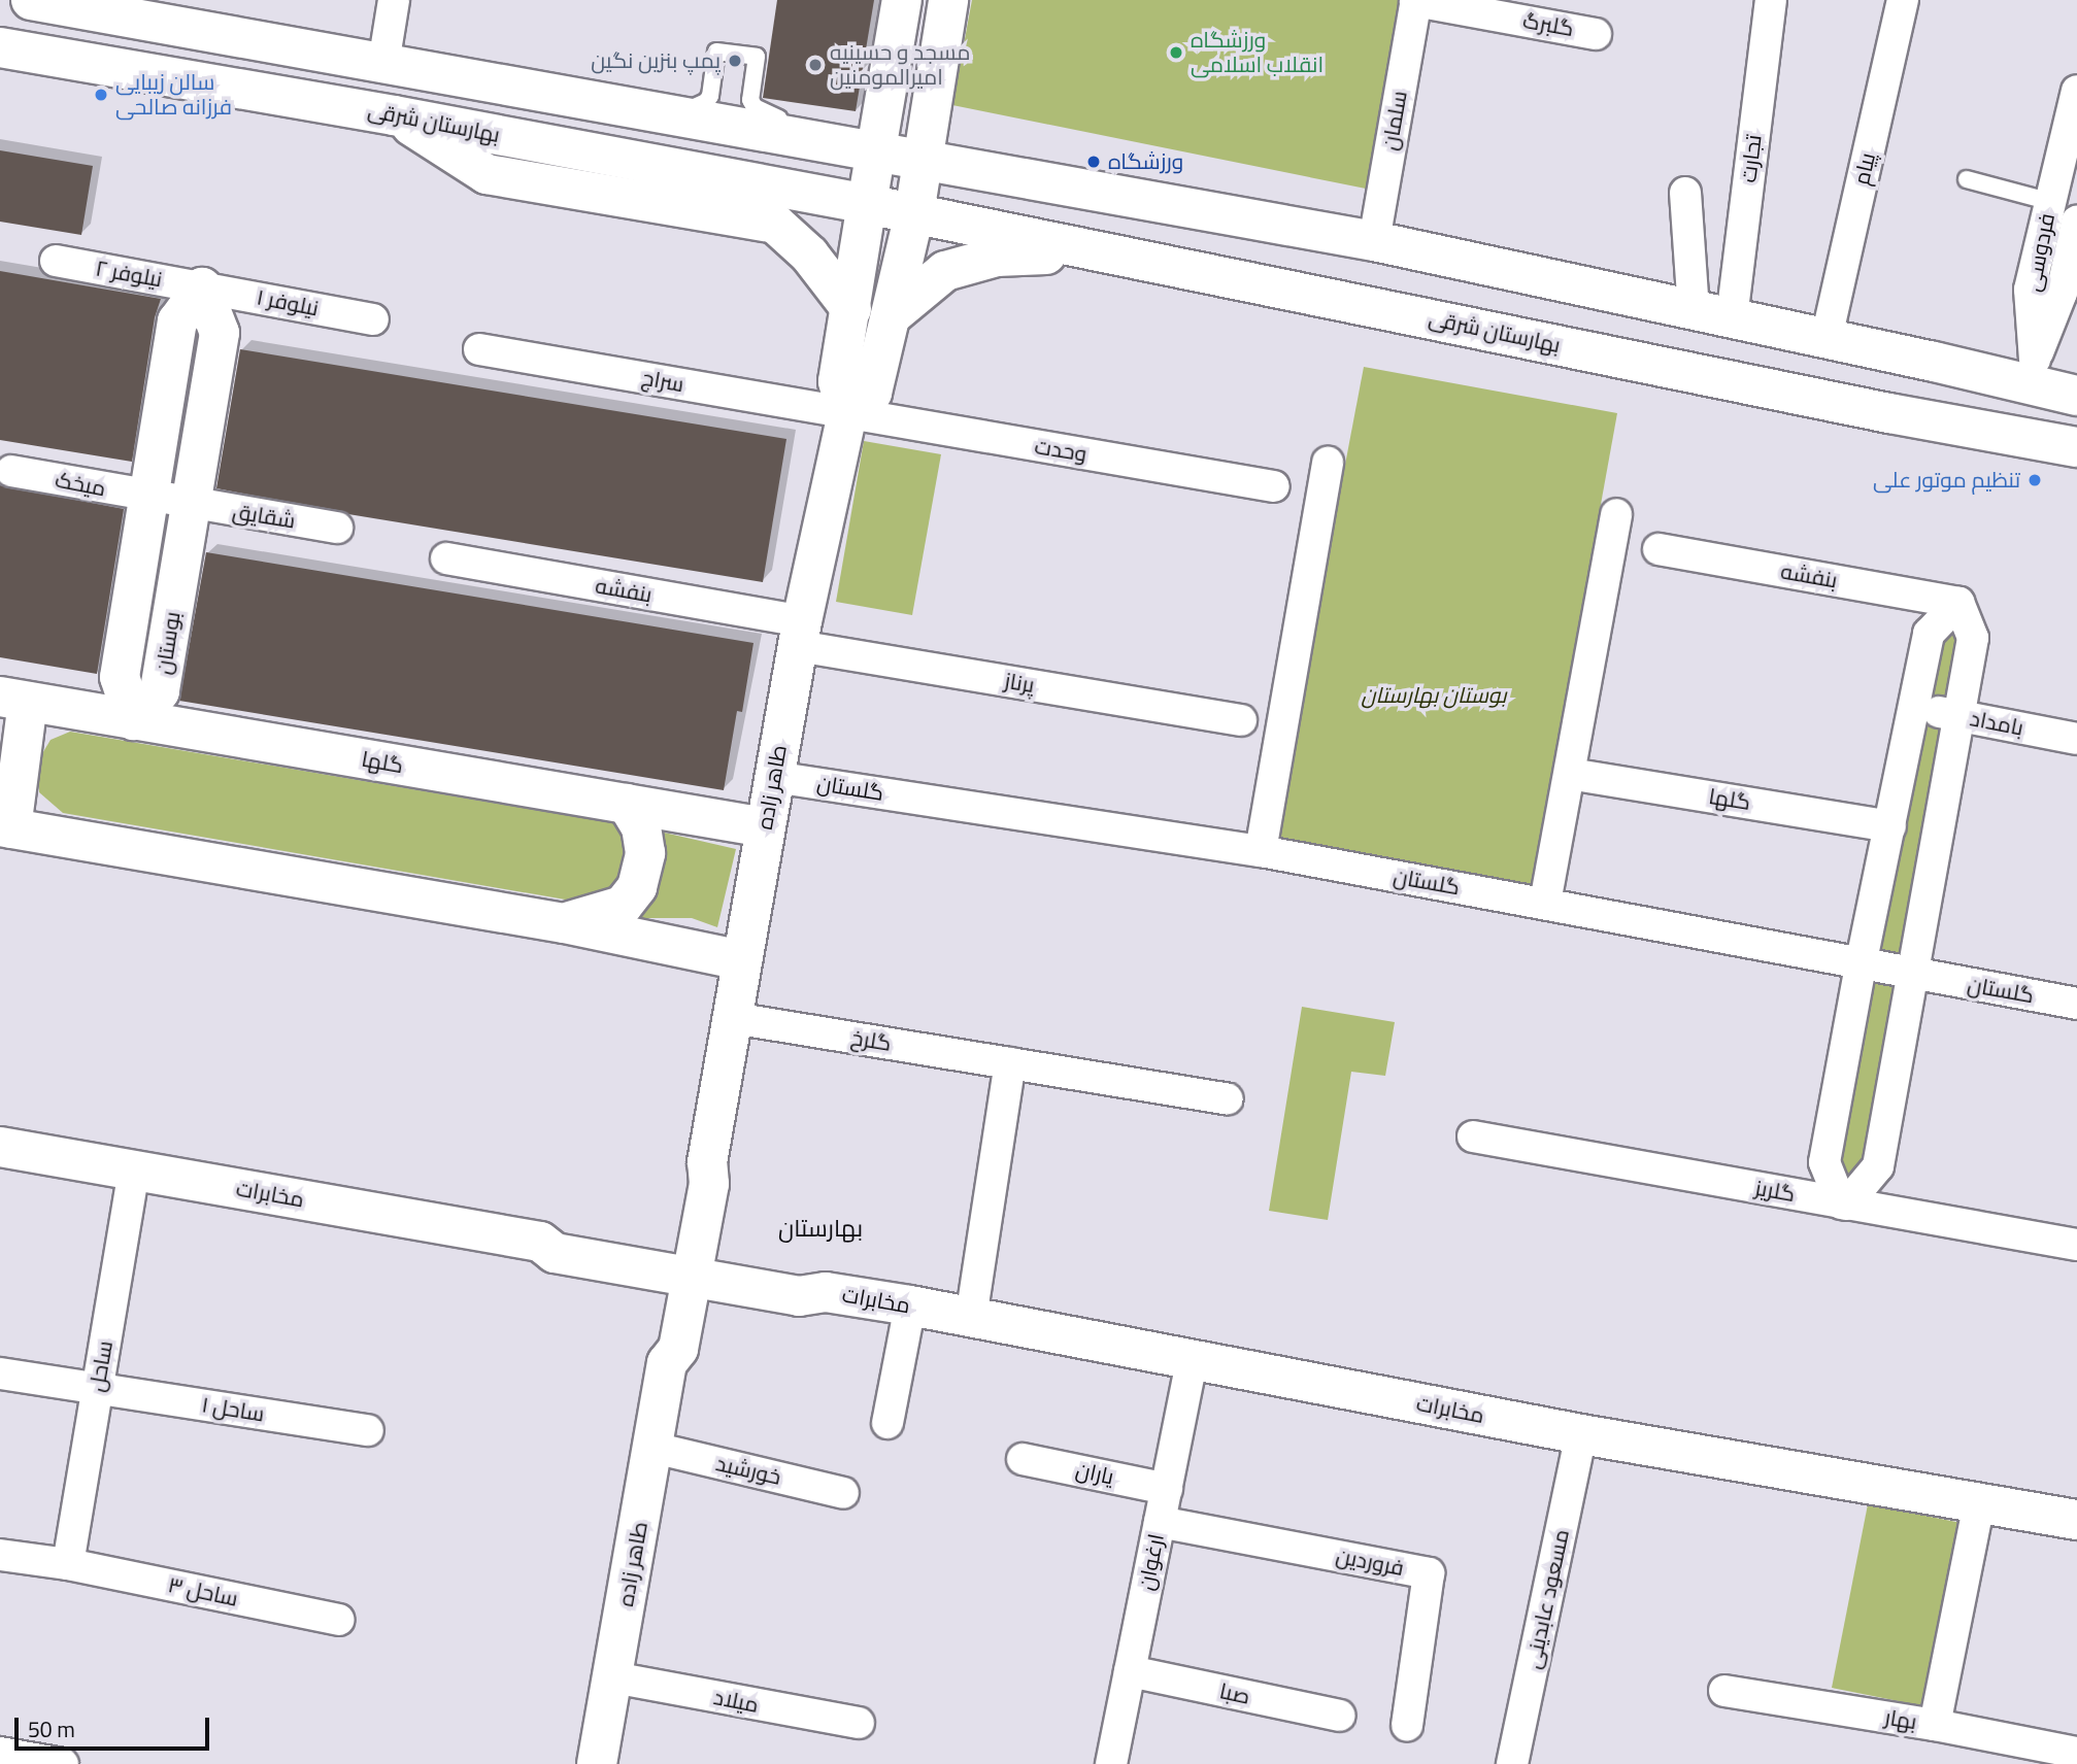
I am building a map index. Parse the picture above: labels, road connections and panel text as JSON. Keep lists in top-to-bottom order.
{
  "streets": {
    "main road": [
      "بهارستان شرقی",
      "بوستان",
      "گلها",
      "طاهر زاده",
      "مخابرات"
    ],
    "street": [
      "گلبرگ",
      "سلمان",
      "تجارت",
      "پیام",
      "فردوسی",
      "نیلوفر ۲",
      "نیلوفر ۱",
      "سراج",
      "وحدت",
      "میخک",
      "شقایق",
      "بنفشه",
      "پرناز",
      "بامداد",
      "گلستان",
      "گلرخ",
      "گلریز",
      "ساحل",
      "ساحل ۱",
      "خورشید",
      "یاران",
      "ارغوان",
      "فروردین",
      "ساحل ۳",
      "مسعود عابدینی",
      "صبا",
      "میلاد",
      "بهار"
    ]
  },
  "crossings": [
    ["گلبرگ", "سلمان"],
    ["بهارستان شرقی", "طاهر زاده"],
    ["نیلوفر ۲", "نیلوفر ۱"],
    ["نیلوفر ۲", "بوستان"],
    ["نیلوفر ۱", "بوستان"],
    ["سراج", "وحدت"],
    ["سراج", "طاهر زاده"],
    ["وحدت", "طاهر زاده"],
    ["میخک", "شقایق"],
    ["میخک", "بوستان"],
    ["شقایق", "بوستان"],
    ["بنفشه", "پرناز"],
    ["بنفشه", "طاهر زاده"],
    ["بوستان", "گلها"],
    ["پرناز", "طاهر زاده"],
    ["گلها", "طاهر زاده"],
    ["طاهر زاده", "گلستان"],
    ["طاهر زاده", "گلرخ"],
    ["طاهر زاده", "مخابرات"],
    ["طاهر زاده", "خورشید"],
    ["طاهر زاده", "میلاد"],
    ["مخابرات", "ساحل"],
    ["مخابرات", "ارغوان"],
    ["مخابرات", "مسعود عابدینی"],
    ["ساحل", "ساحل ۱"],
    ["ساحل", "ساحل ۳"],
    ["یاران", "ارغوان"],
    ["ارغوان", "فروردین"],
    ["ارغوان", "صبا"]
  ],
  "districts": ["بهارستان"],
  "parks": ["بوستان بهارستان"],
  "places": [
    "ورزشگاه انقلاب اسلامی",
    "پمپ بنزین نگین",
    "مسجد و حسینیه امیرالمومنین",
    "سالن زیبایی فرزانه صالحی",
    "ورزشگاه",
    "تنظیم موتور علی"
  ],
  "scale_bar": "50 m"
}
